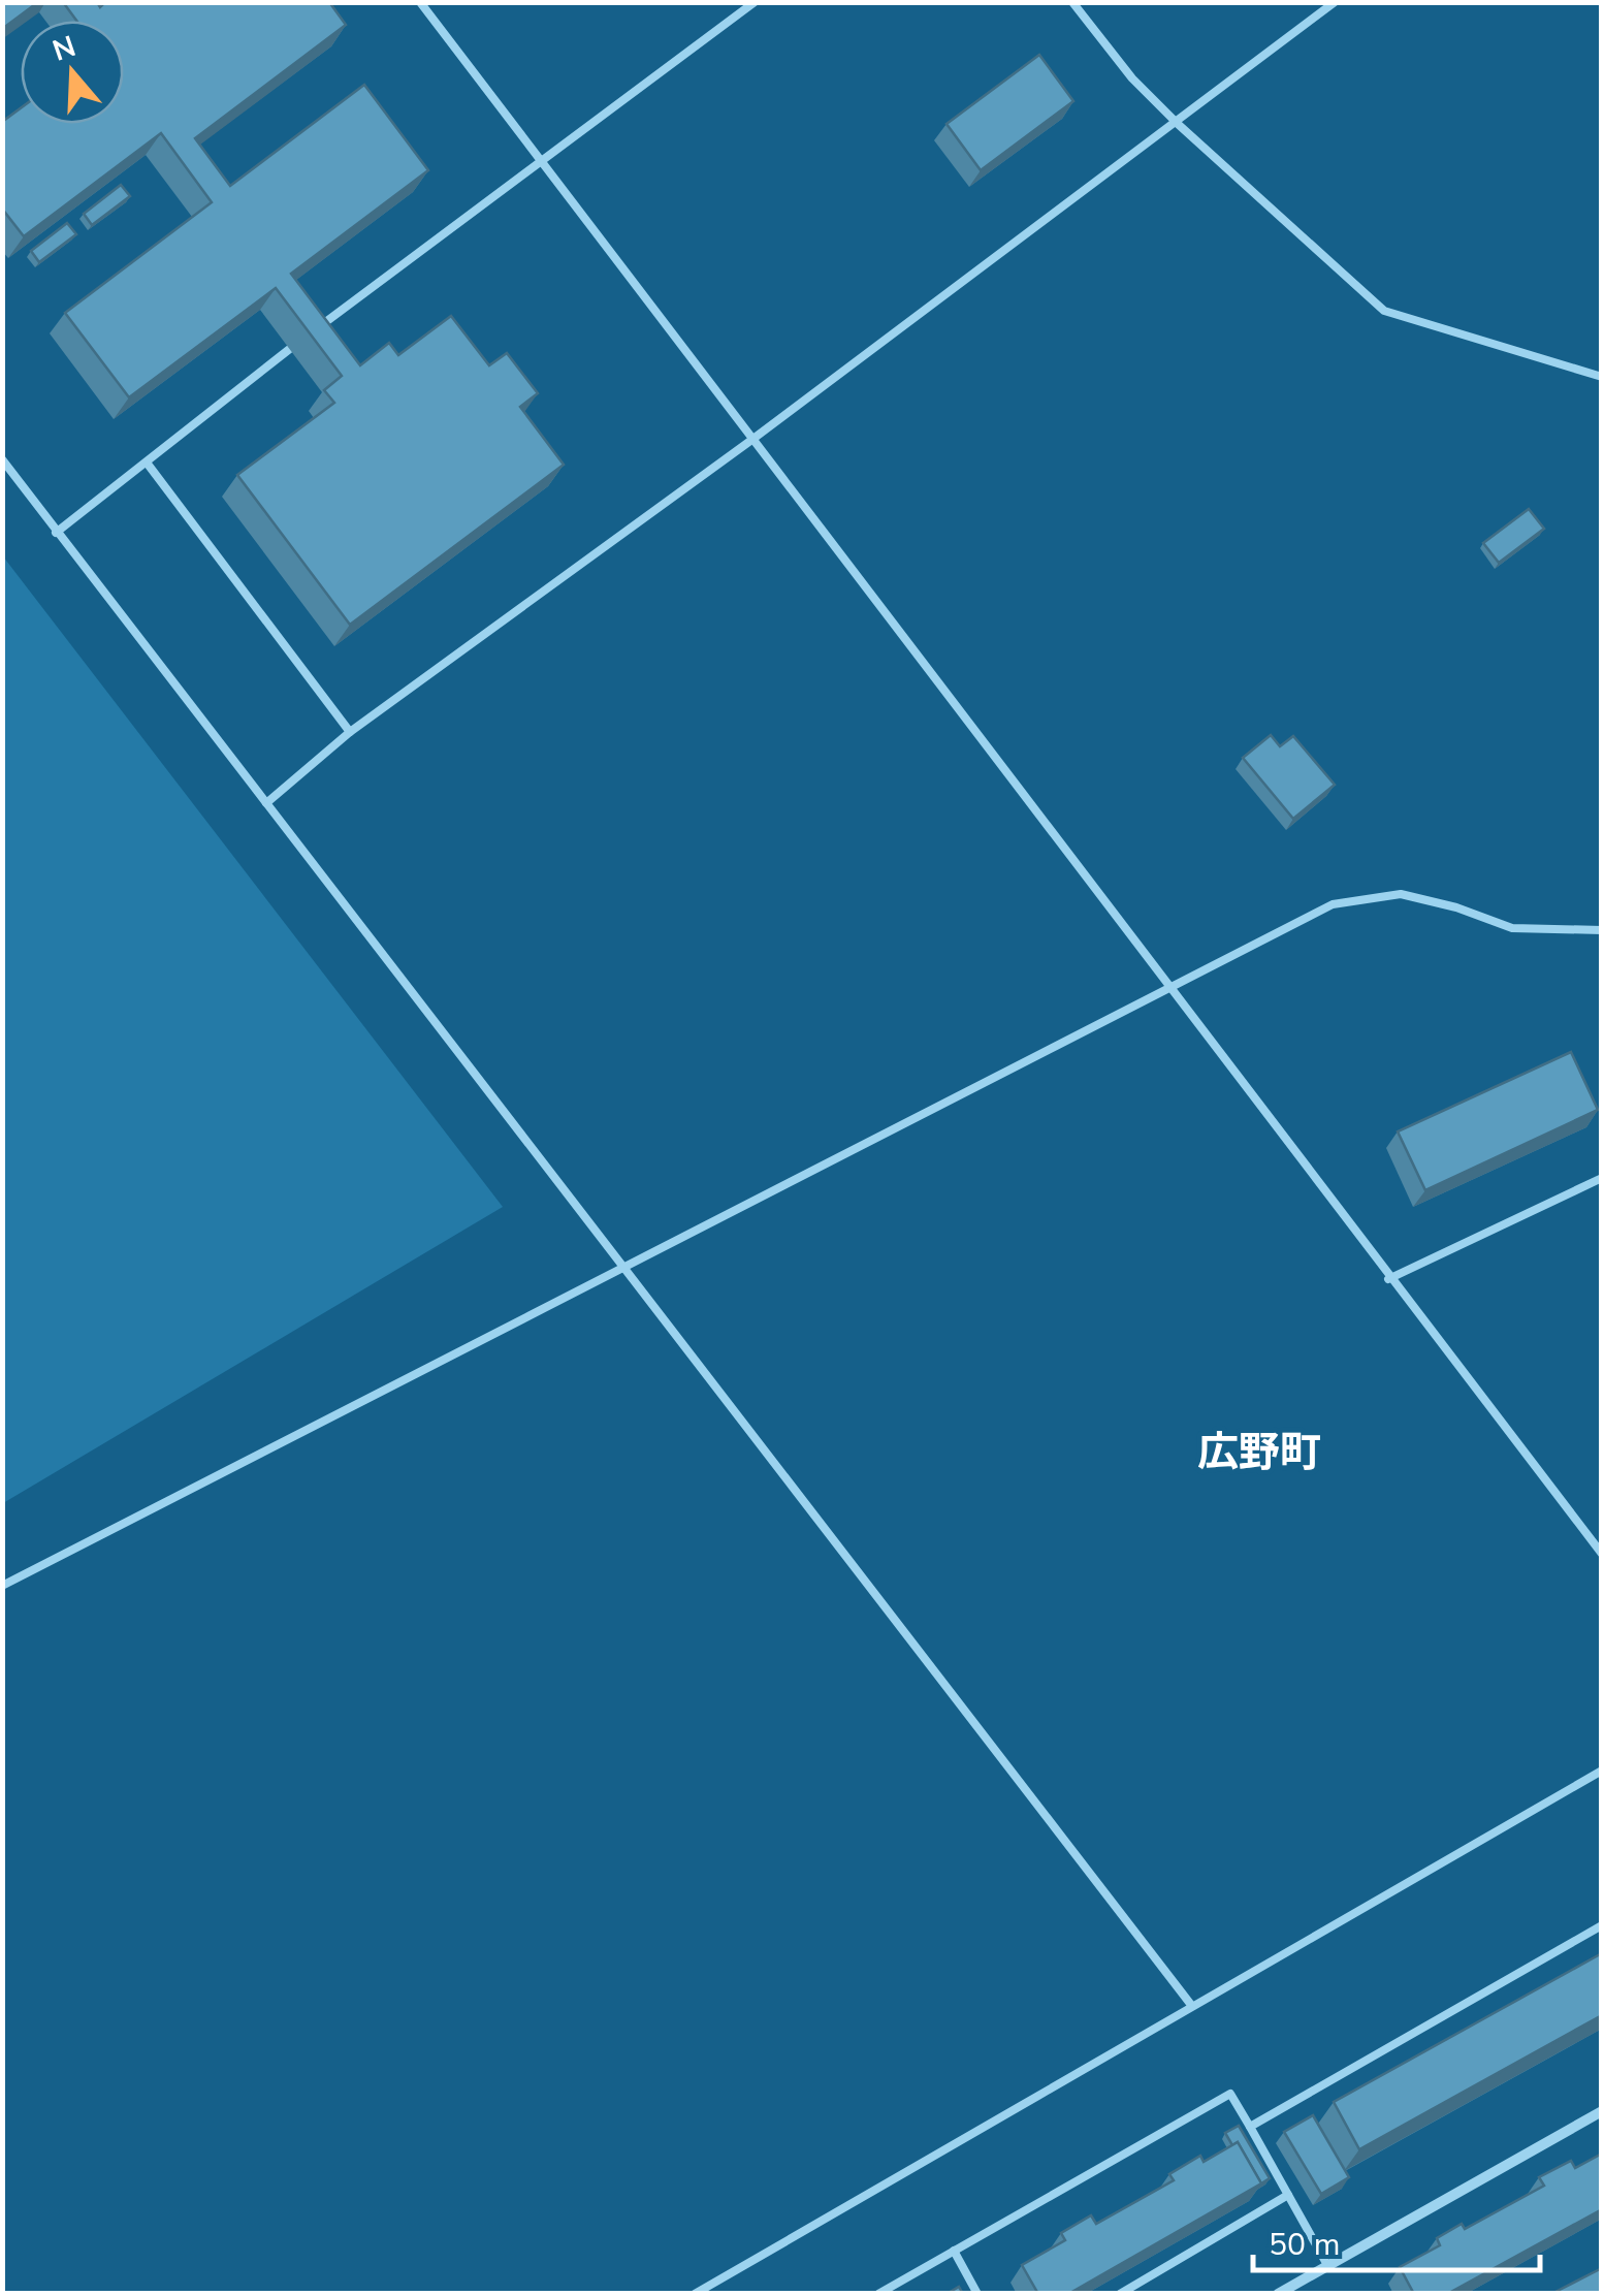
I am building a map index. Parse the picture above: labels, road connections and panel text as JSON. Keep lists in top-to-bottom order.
{
  "districts": ["広野町"],
  "scale_bar": "50 m",
  "north": "top"
}
